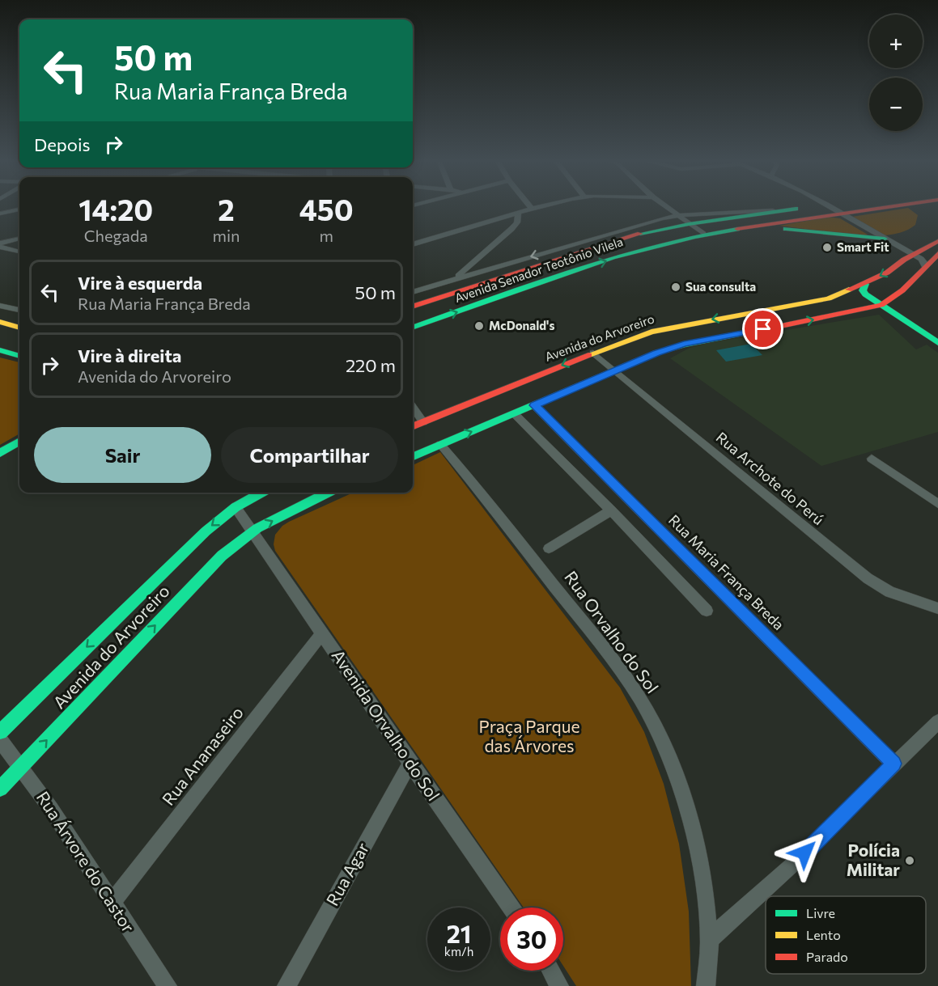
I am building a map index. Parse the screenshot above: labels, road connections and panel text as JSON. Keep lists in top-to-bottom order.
{
  "streets": {
    "street": [
      "Avenida Senador Teotônio Vilela",
      "Avenida do Arvoreiro",
      "Rua Archote do Perú",
      "Rua Maria França Breda",
      "Rua Orvalho do Sol",
      "Avenida Orvalho do Sol",
      "Rua Ananaseiro",
      "Rua Árvore do Castor",
      "Rua Agar"
    ]
  },
  "crossings": [
    ["Avenida do Arvoreiro", "Rua Archote do Perú"],
    ["Avenida do Arvoreiro", "Avenida Orvalho do Sol"],
    ["Avenida do Arvoreiro", "Rua Árvore do Castor"],
    ["Avenida Orvalho do Sol", "Rua Ananaseiro"],
    ["Avenida Orvalho do Sol", "Rua Agar"],
    ["Rua Ananaseiro", "Rua Árvore do Castor"]
  ],
  "parks": ["Praça Parque das Árvores"],
  "places": [
    "Smart Fit",
    "Sua consulta",
    "McDonald's",
    "Polícia Militar"
  ],
  "legend": ["Livre", "Lento", "Parado"],
  "page": {
    "map_buttons": ["+", "−"],
    "turn": ["50 m", "Rua Maria França Breda"],
    "then": "Depois",
    "eta": [
      "14:20",
      "Chegada",
      "2",
      "min",
      "450",
      "m"
    ],
    "list": [
      {
        "name": "Vire à esquerda",
        "note": "Rua Maria França Breda",
        "value": "50 m"
      },
      {
        "name": "Vire à direita",
        "note": "Avenida do Arvoreiro",
        "value": "220 m"
      }
    ],
    "buttons": ["Sair", "Compartilhar"],
    "speed": "21 km/h",
    "limit": "30"
  }
}
